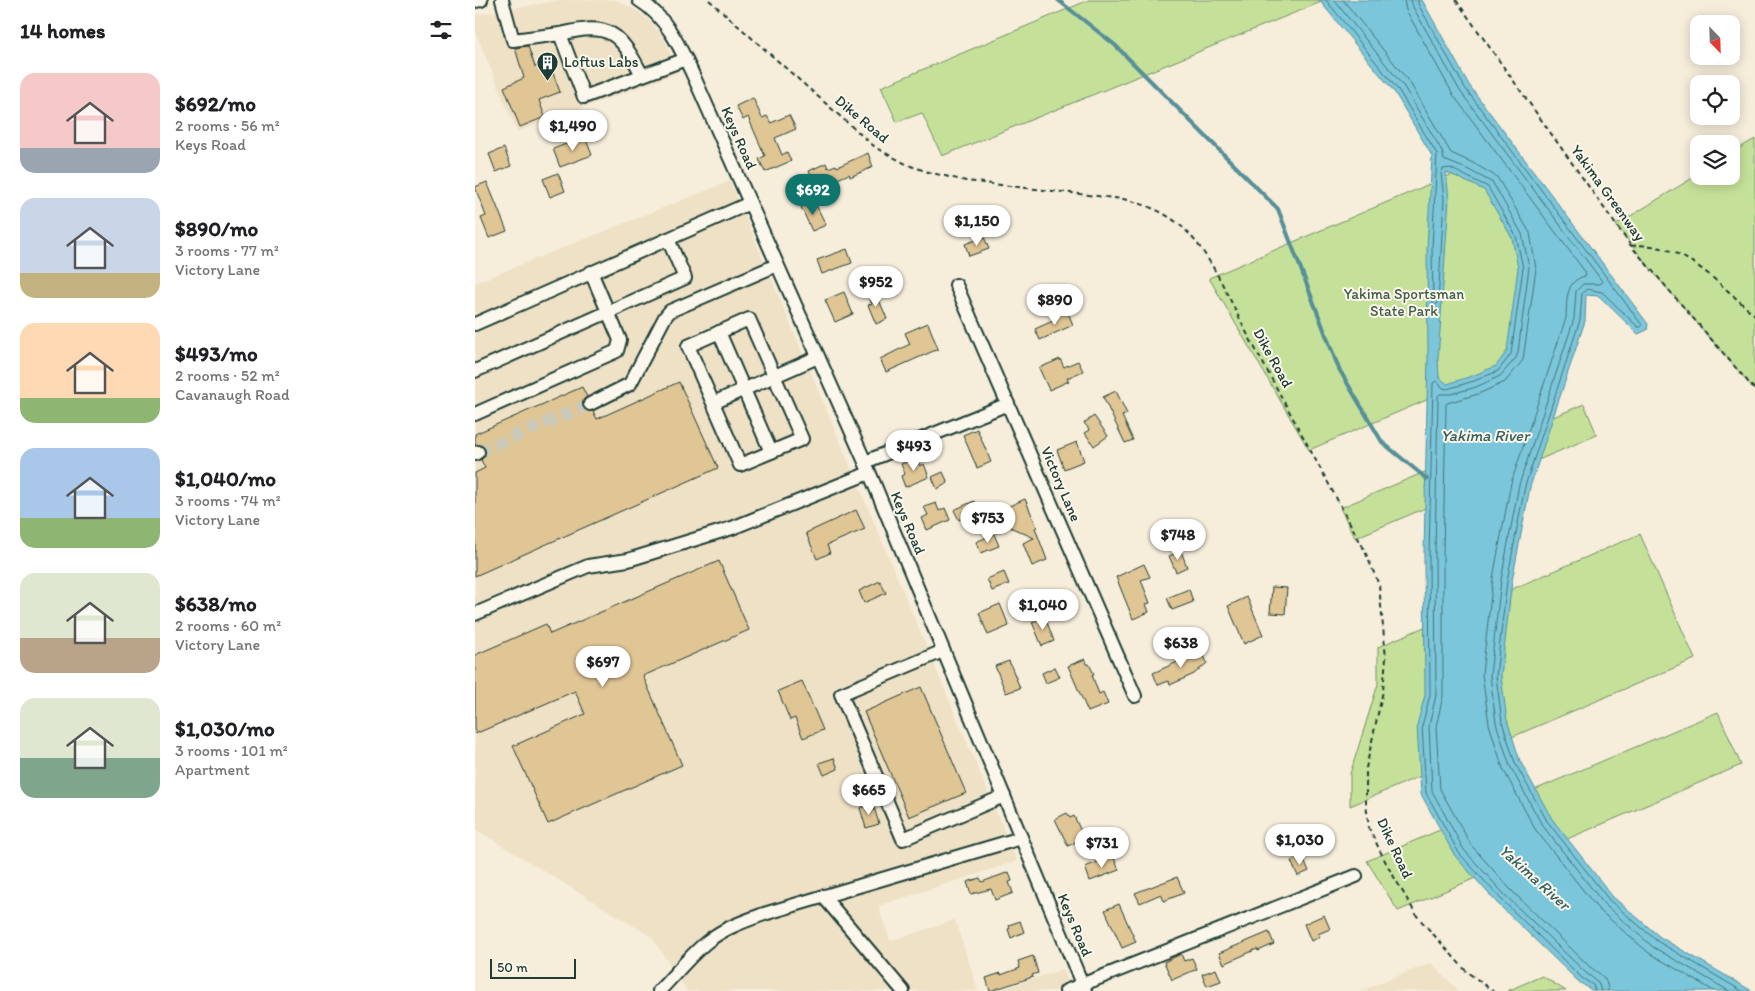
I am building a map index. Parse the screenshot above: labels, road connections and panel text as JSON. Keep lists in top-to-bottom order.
{
  "streets": {
    "street": ["Keys Road", "Victory Lane"],
    "path": ["Dike Road", "Yakima Greenway"]
  },
  "water": ["Yakima River"],
  "parks": ["Yakima Sportsman State Park"],
  "places": {
    "building": ["Loftus Labs"]
  },
  "scale_bar": "50 m",
  "north": "bottom right",
  "page": {
    "heading": "14 homes",
    "list": [
      {
        "name": "$692/mo",
        "note": "2 rooms · 56 m² · Keys Road"
      },
      {
        "name": "$890/mo",
        "note": "3 rooms · 77 m² · Victory Lane"
      },
      {
        "name": "$493/mo",
        "note": "2 rooms · 52 m² · Cavanaugh Road"
      },
      {
        "name": "$1,040/mo",
        "note": "3 rooms · 74 m² · Victory Lane"
      },
      {
        "name": "$638/mo",
        "note": "2 rooms · 60 m² · Victory Lane"
      },
      {
        "name": "$1,030/mo",
        "note": "3 rooms · 101 m² · Apartment"
      }
    ],
    "price": [
      "$1,490",
      "$692",
      "$1,150",
      "$952",
      "$890",
      "$493",
      "$753",
      "$748",
      "$1,040",
      "$638",
      "$697",
      "$665",
      "$1,030",
      "$731"
    ],
    "scale": "50 m"
  }
}
